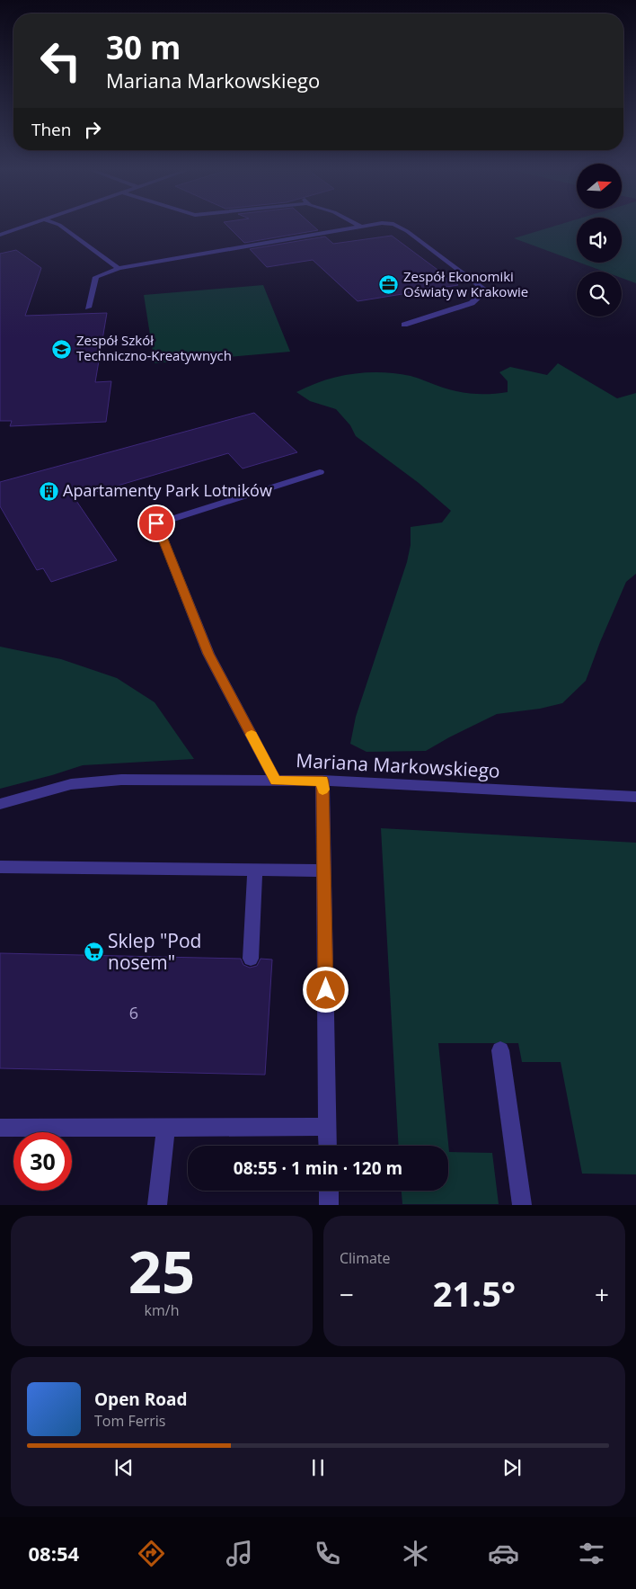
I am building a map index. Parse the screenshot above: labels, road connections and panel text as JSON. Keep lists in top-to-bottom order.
{
  "streets": {
    "street": ["Mariana Markowskiego"]
  },
  "places": {
    "office": ["Zespół Ekonomiki Oświaty w Krakowie"],
    "school or university": ["Zespół Szkół Techniczno-Kreatywnych"],
    "building": ["Apartamenty Park Lotników"],
    "supermarket": ["Sklep \"Pod nosem\""]
  },
  "house_numbers": ["6"],
  "north": "right",
  "page": {
    "turn": ["30 m", "Mariana Markowskiego"],
    "then": "Then",
    "limit": "30",
    "trip": "08:55 · 1 min · 120 m",
    "tile": [
      ["25", "km/h"],
      "Climate"
    ],
    "heat": ["−", "21.5°", "+"],
    "song": ["Open Road", "Tom Ferris"],
    "tabs": "08:54"
  }
}
